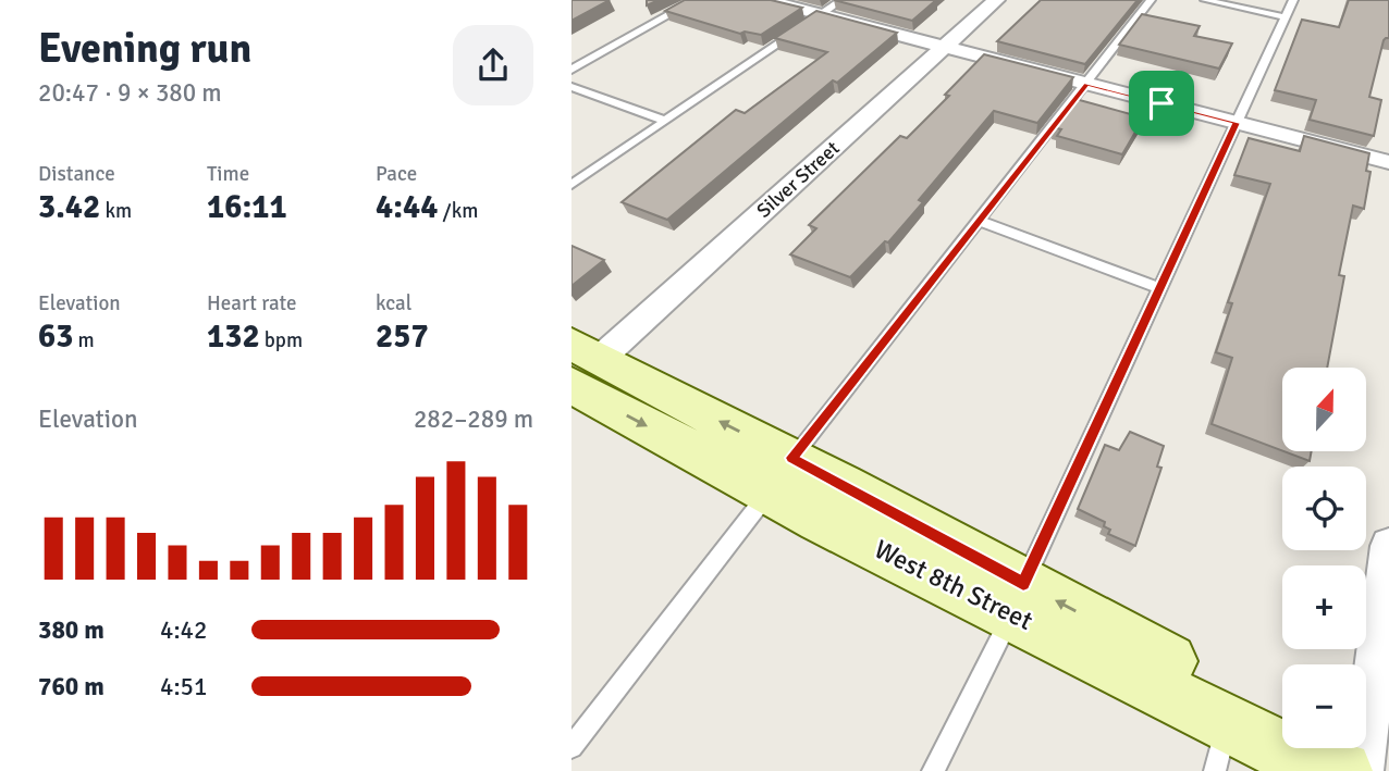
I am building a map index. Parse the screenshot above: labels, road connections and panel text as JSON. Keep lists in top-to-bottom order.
{
  "streets": {
    "street": ["Silver Street", "West 8th Street"]
  },
  "crossings": [
    ["Silver Street", "West 8th Street"]
  ],
  "north": "top",
  "page": {
    "heading": ["Evening run", "20:47 · 9 × 380 m"],
    "stats": [
      ["Distance", "3.42 km"],
      ["Time", "16:11"],
      ["Pace", "4:44 /km"],
      ["Elevation", "63 m"],
      ["Heart rate", "132 bpm"],
      ["kcal", "257"]
    ],
    "map_buttons": ["+", "−"],
    "chart": ["Elevation", "282–289 m"],
    "list": [
      {
        "name": "380 m",
        "note": "4:42"
      },
      {
        "name": "760 m",
        "note": "4:51"
      }
    ]
  }
}
